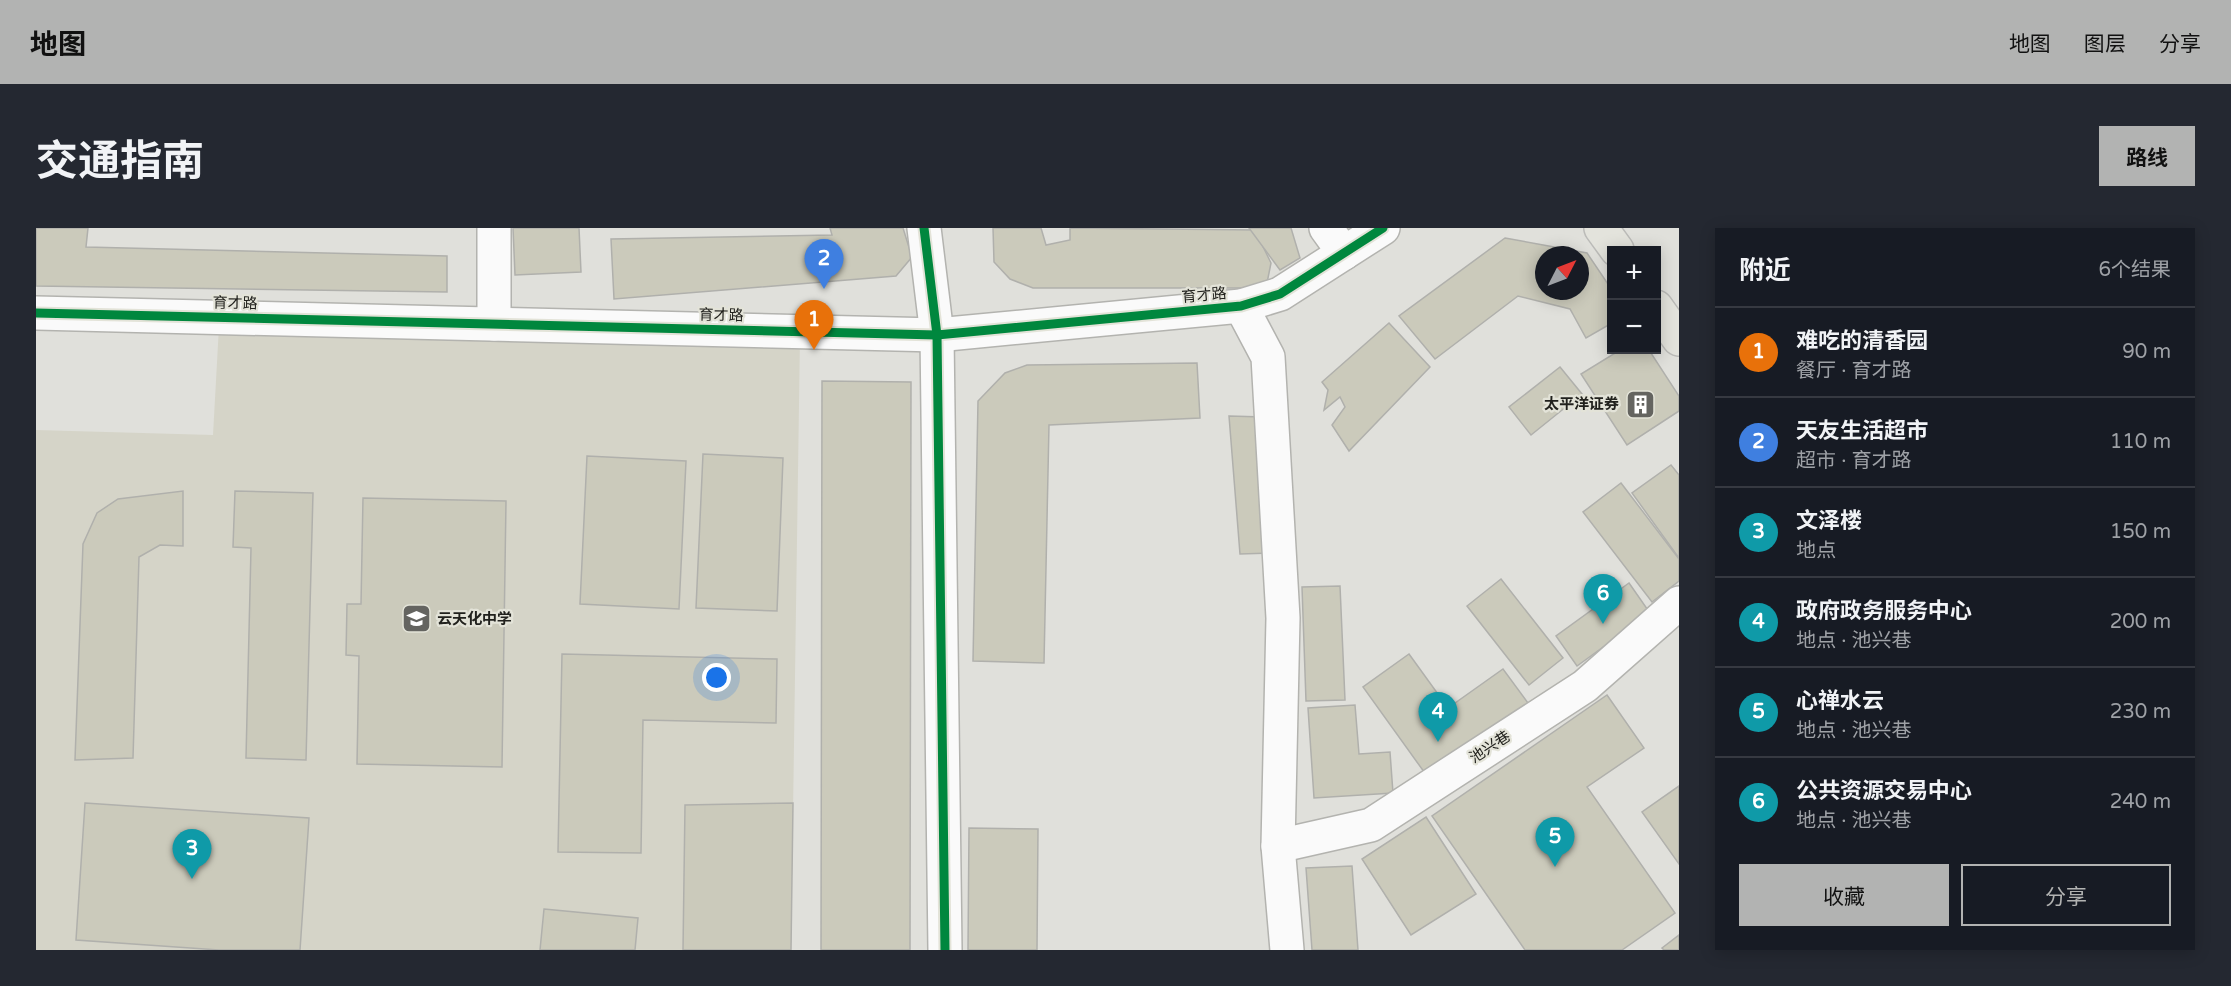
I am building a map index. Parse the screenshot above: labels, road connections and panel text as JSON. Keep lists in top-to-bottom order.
{
  "streets": {
    "street": ["育才路", "池兴巷"]
  },
  "places": {
    "building": ["太平洋证券"],
    "school or university": ["云天化中学"]
  },
  "north": "top right",
  "page": {
    "header": "地图",
    "nav": ["地图", "图层", "分享"],
    "title": "交通指南",
    "buttons": [
      "路线",
      ["收藏", "分享"]
    ],
    "heading": ["附近", "6个结果"],
    "pins": [
      "2",
      "1",
      "6",
      "4",
      "5",
      "3"
    ],
    "map_buttons": ["+", "−"],
    "list": [
      {
        "mark": "1",
        "name": "难吃的清香园",
        "note": "餐厅 · 育才路",
        "value": "90 m"
      },
      {
        "mark": "2",
        "name": "天友生活超市",
        "note": "超市 · 育才路",
        "value": "110 m"
      },
      {
        "mark": "3",
        "name": "文泽楼",
        "note": "地点",
        "value": "150 m"
      },
      {
        "mark": "4",
        "name": "政府政务服务中心",
        "note": "地点 · 池兴巷",
        "value": "200 m"
      },
      {
        "mark": "5",
        "name": "心禅水云",
        "note": "地点 · 池兴巷",
        "value": "230 m"
      },
      {
        "mark": "6",
        "name": "公共资源交易中心",
        "note": "地点 · 池兴巷",
        "value": "240 m"
      }
    ]
  }
}
